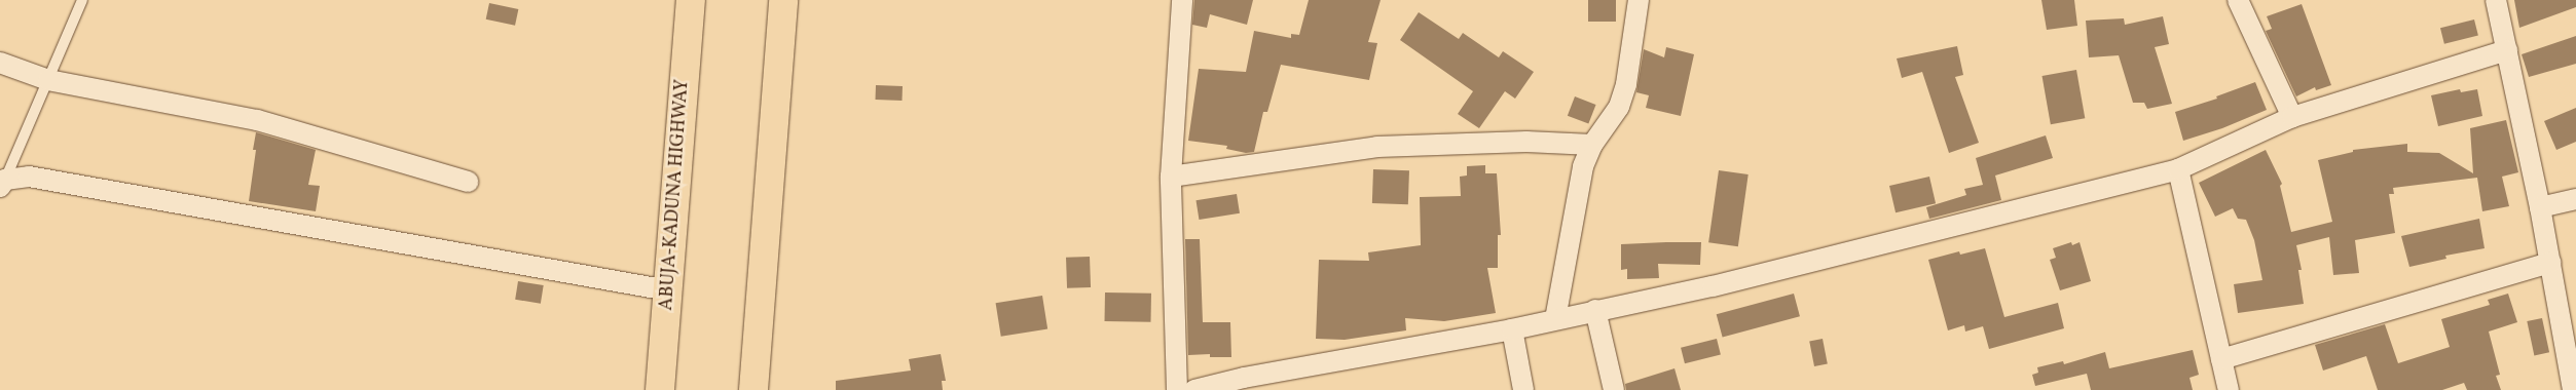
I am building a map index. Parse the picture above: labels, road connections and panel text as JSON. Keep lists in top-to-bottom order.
{
  "streets": {
    "highway": ["ABUJA-KADUNA HIGHWAY"]
  }
}
